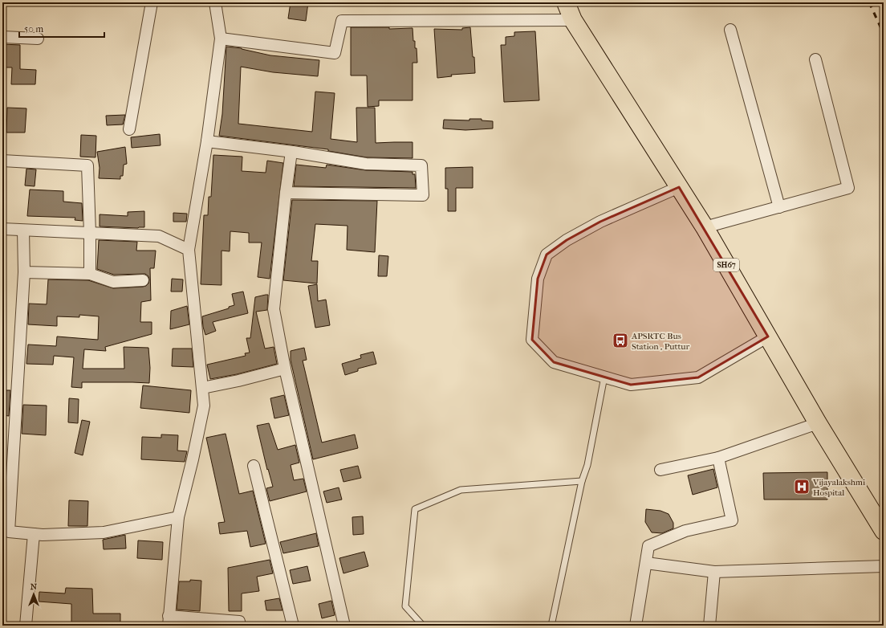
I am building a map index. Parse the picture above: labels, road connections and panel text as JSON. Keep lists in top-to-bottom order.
{
  "streets": {
    "main road": ["SH67"]
  },
  "places": {
    "bus stop": ["APSRTC Bus Station , Puttur"],
    "hospital": ["Vijayalakshmi Hospital"]
  },
  "scale_bar": "50 m",
  "north": "top"
}
